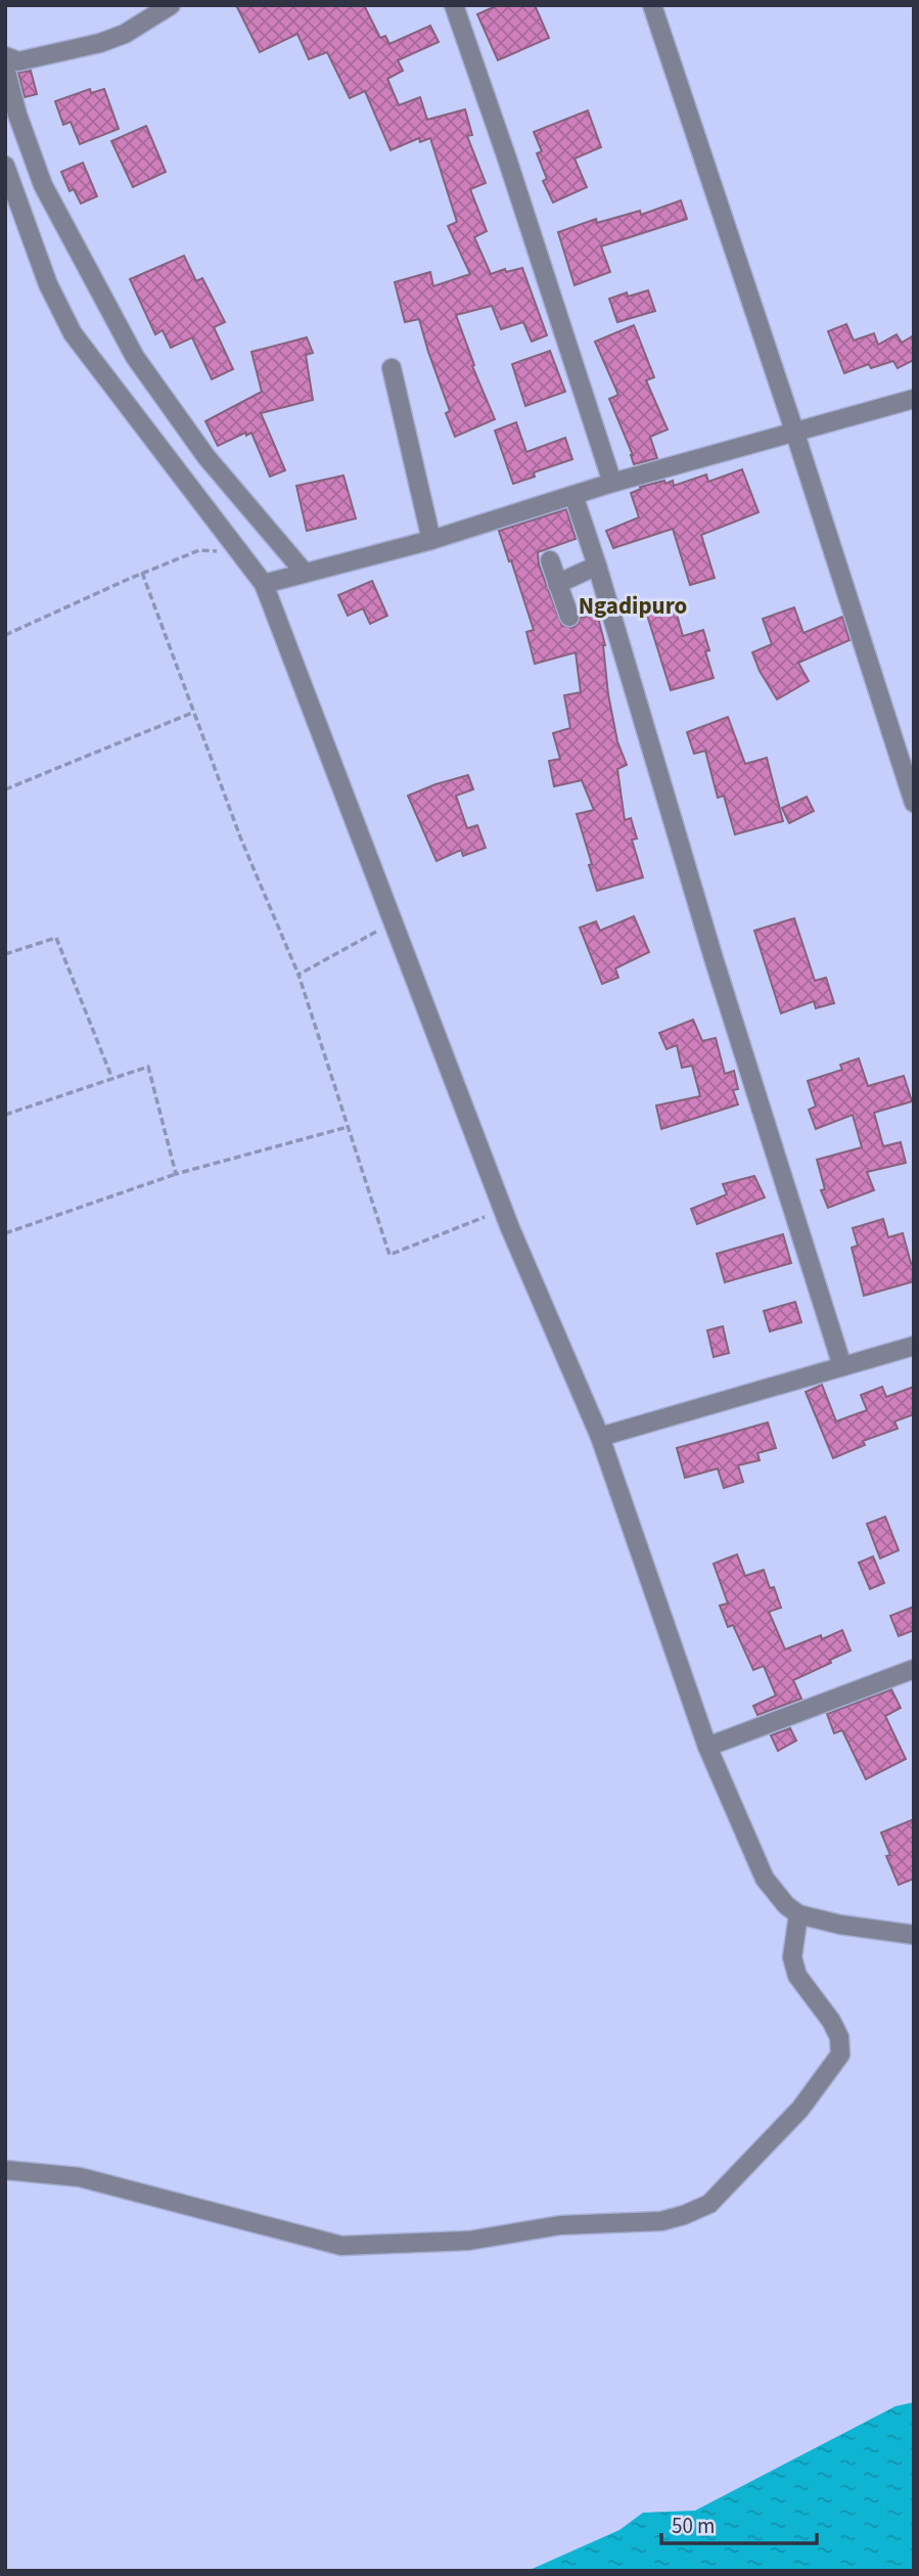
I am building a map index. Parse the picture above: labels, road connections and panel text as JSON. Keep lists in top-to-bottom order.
{
  "districts": ["Ngadipuro"],
  "scale_bar": "50 m"
}
